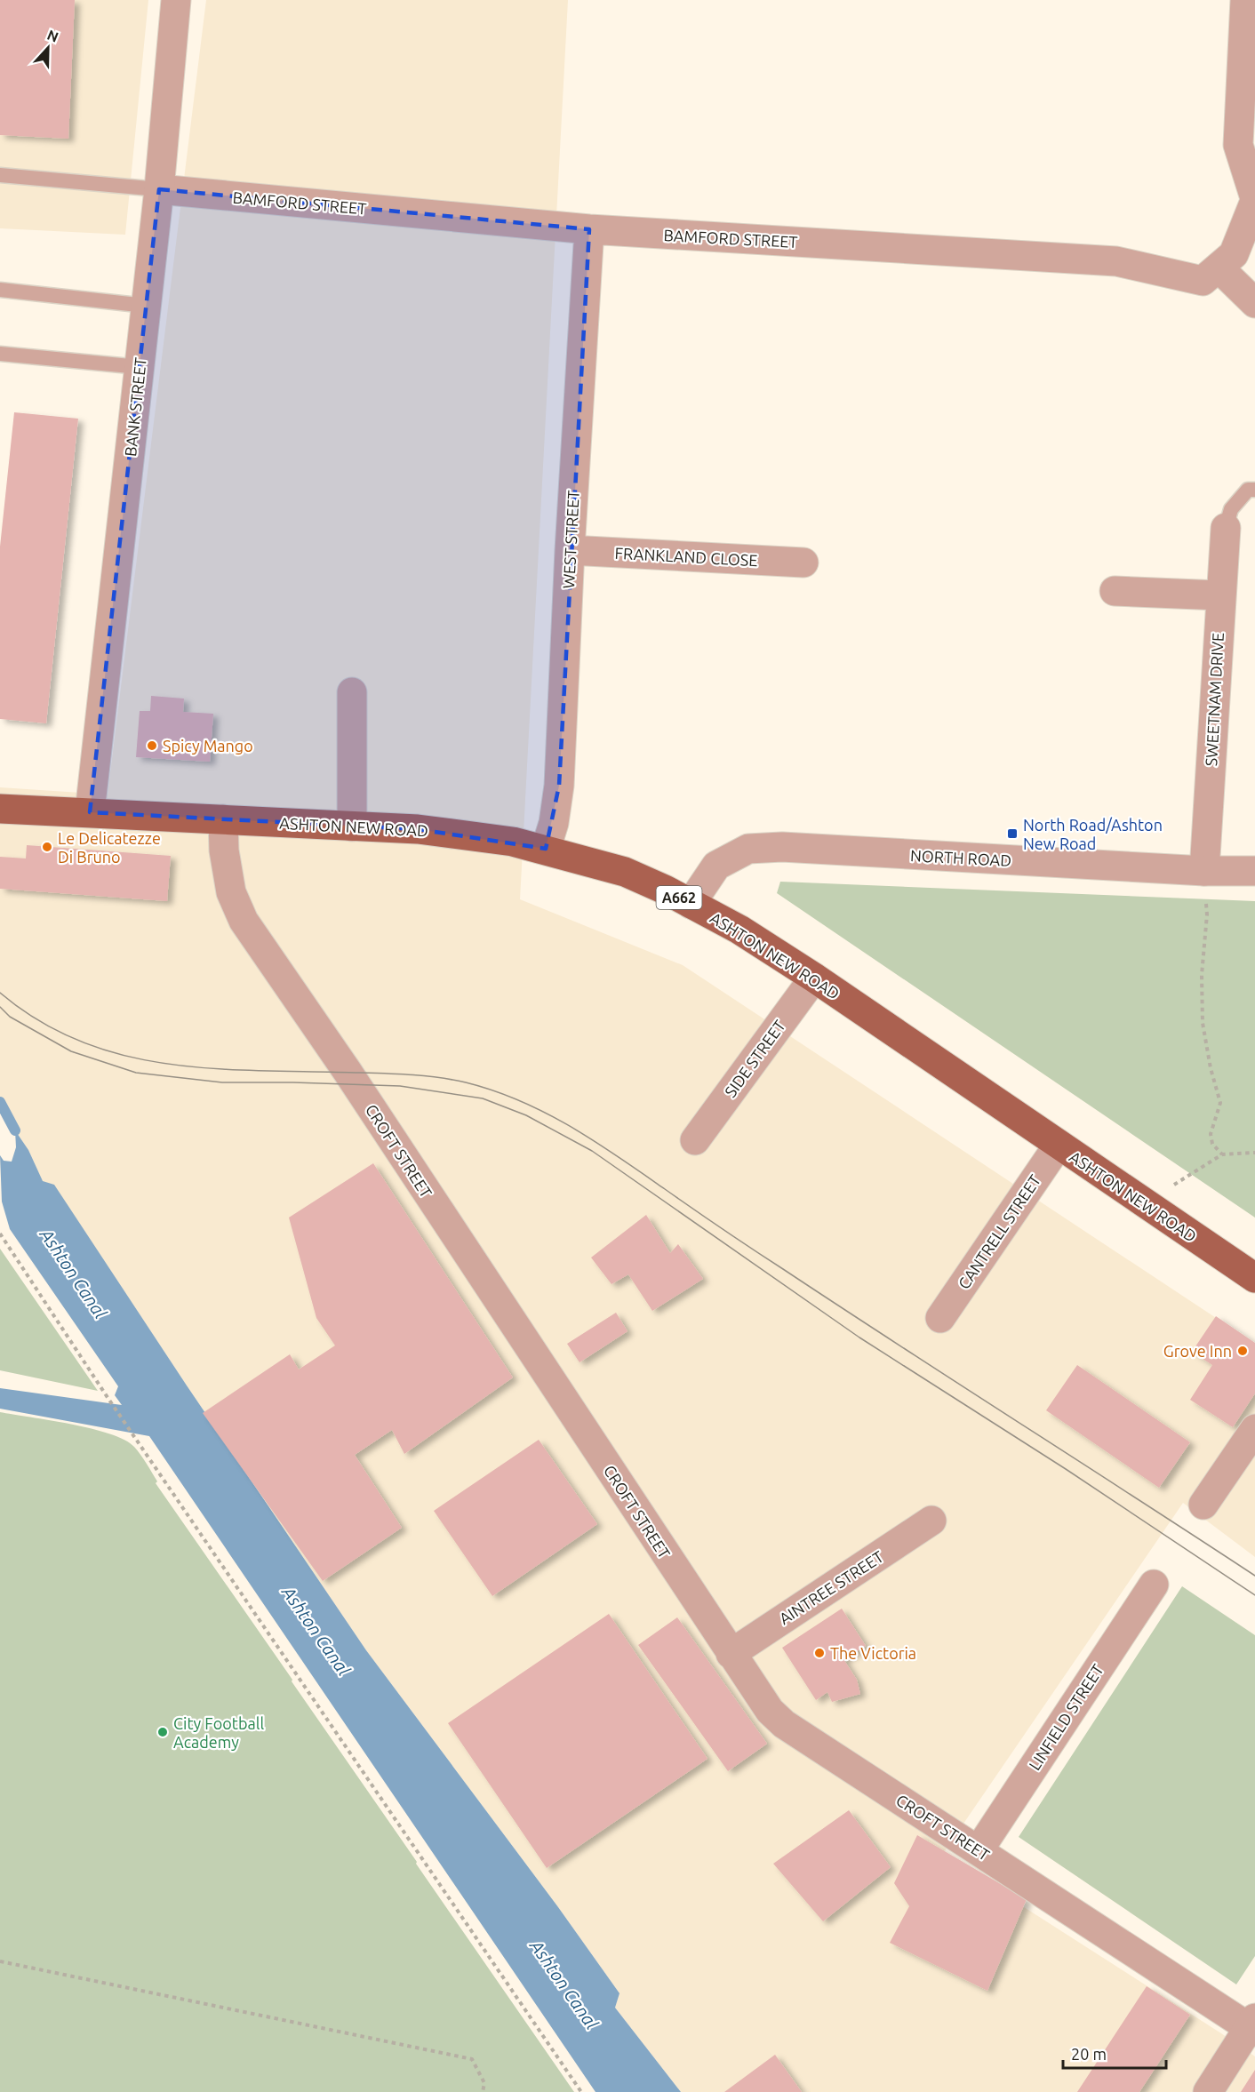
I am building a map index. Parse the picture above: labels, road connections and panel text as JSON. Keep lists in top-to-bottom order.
{
  "streets": {
    "main road": ["ASHTON NEW ROAD", "A662"],
    "street": [
      "BAMFORD STREET",
      "BANK STREET",
      "WEST STREET",
      "FRANKLAND CLOSE",
      "SWEETNAM DRIVE",
      "NORTH ROAD",
      "SIDE STREET",
      "CROFT STREET",
      "CANTRELL STREET",
      "AINTREE STREET",
      "LINFIELD STREET"
    ]
  },
  "crossings": [
    ["BAMFORD STREET", "BANK STREET"],
    ["BAMFORD STREET", "WEST STREET"],
    ["BANK STREET", "ASHTON NEW ROAD"],
    ["WEST STREET", "FRANKLAND CLOSE"],
    ["WEST STREET", "ASHTON NEW ROAD"],
    ["SWEETNAM DRIVE", "NORTH ROAD"],
    ["ASHTON NEW ROAD", "NORTH ROAD"],
    ["ASHTON NEW ROAD", "SIDE STREET"],
    ["ASHTON NEW ROAD", "CROFT STREET"],
    ["ASHTON NEW ROAD", "CANTRELL STREET"],
    ["CROFT STREET", "AINTREE STREET"],
    ["CROFT STREET", "LINFIELD STREET"]
  ],
  "water": ["Ashton Canal"],
  "places": {
    "other": [
      "Spicy Mango",
      "Le Delicatezze Di Bruno",
      "Grove Inn",
      "The Victoria",
      "City Football Academy"
    ],
    "transit": ["North Road/Ashton New Road"]
  },
  "scale_bar": "20 m",
  "north": "top"
}
